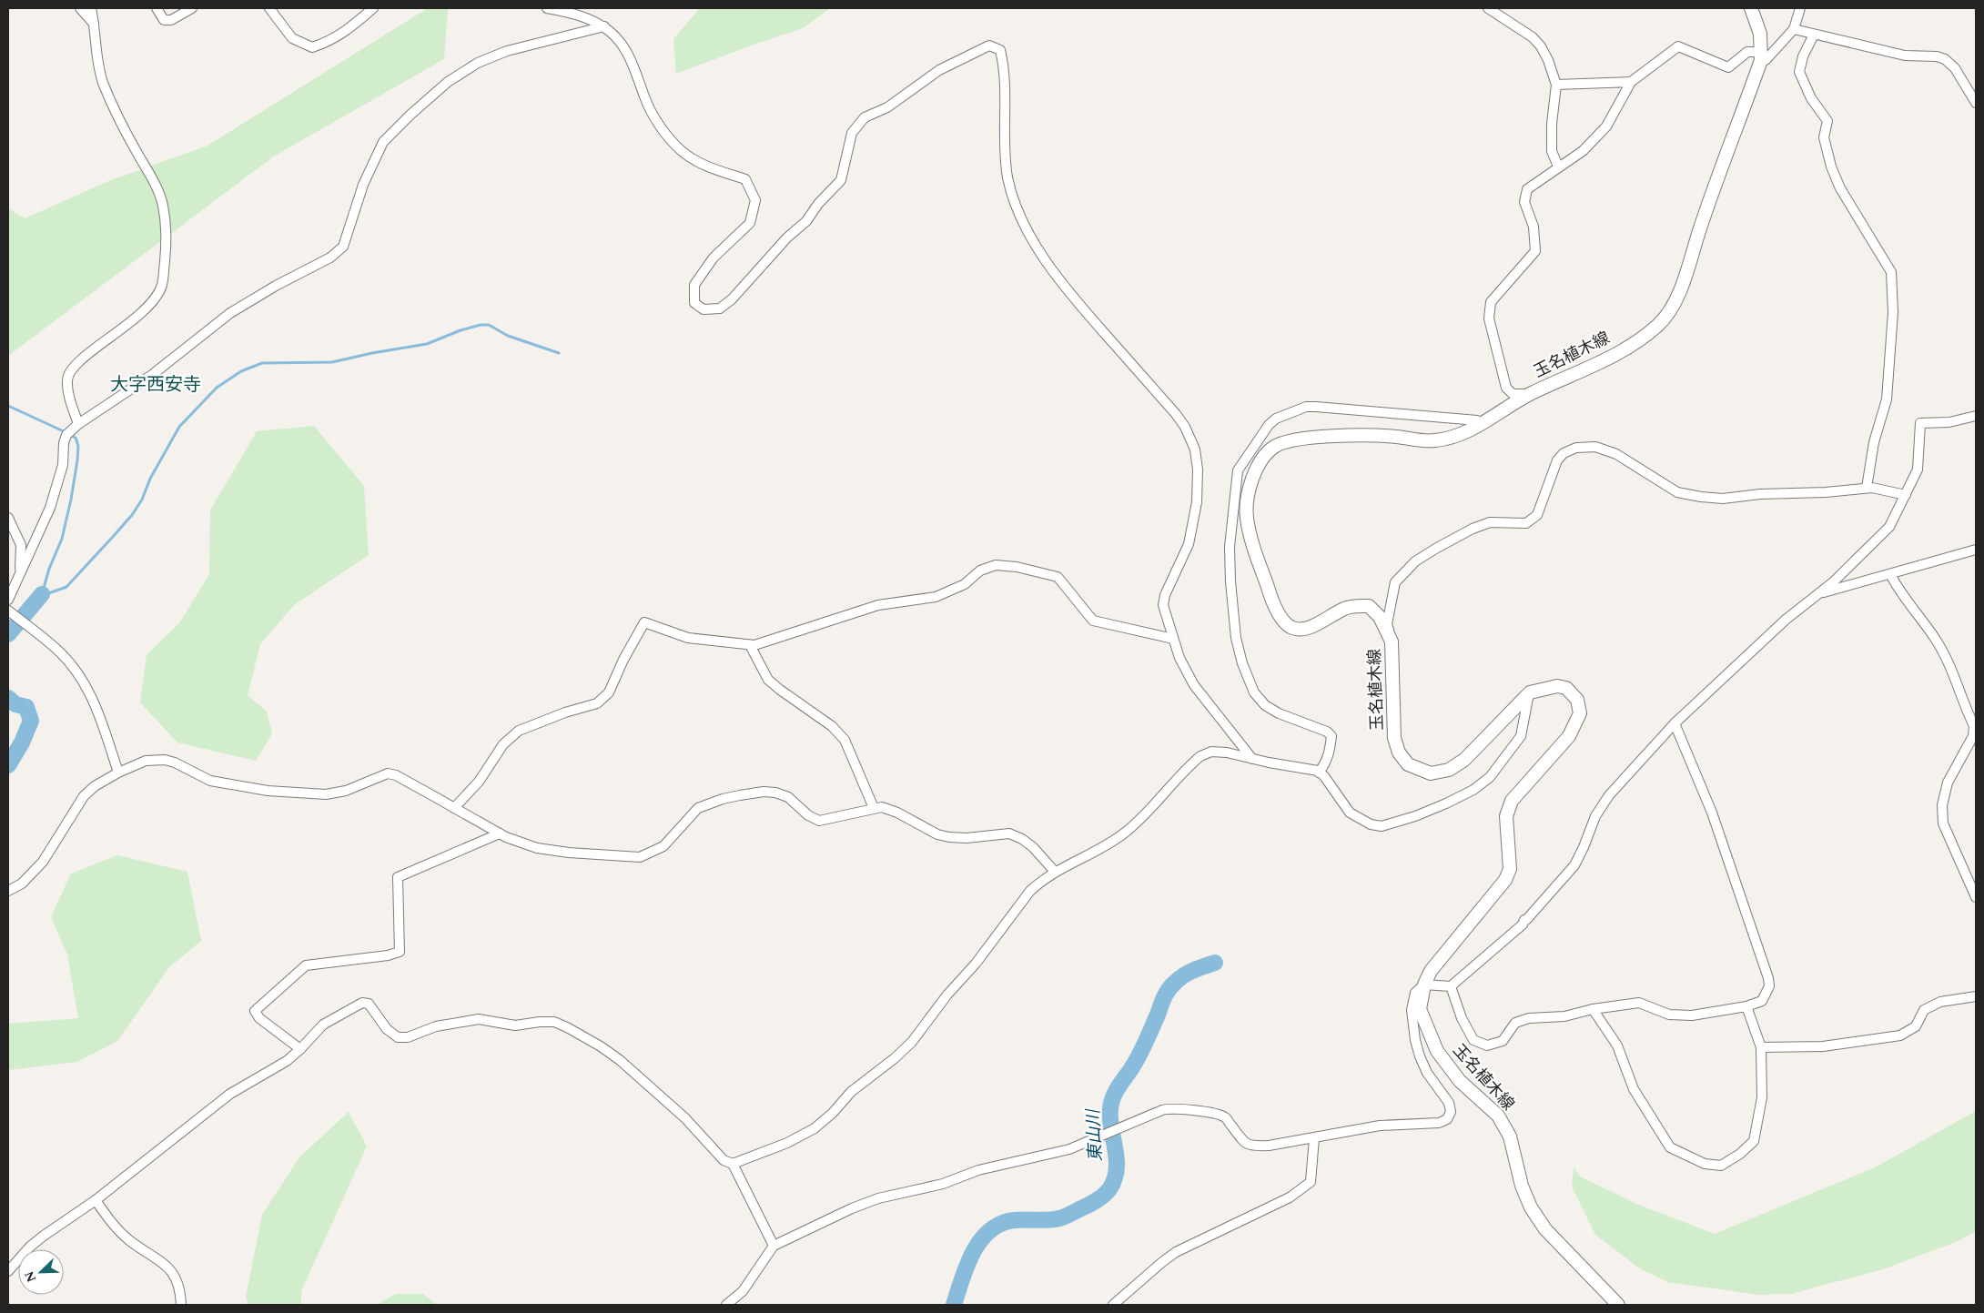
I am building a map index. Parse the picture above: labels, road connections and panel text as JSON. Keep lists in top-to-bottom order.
{
  "streets": {
    "main road": ["玉名植木線"]
  },
  "districts": ["大字西安寺"],
  "water": ["東山川"],
  "north": "bottom left"
}
